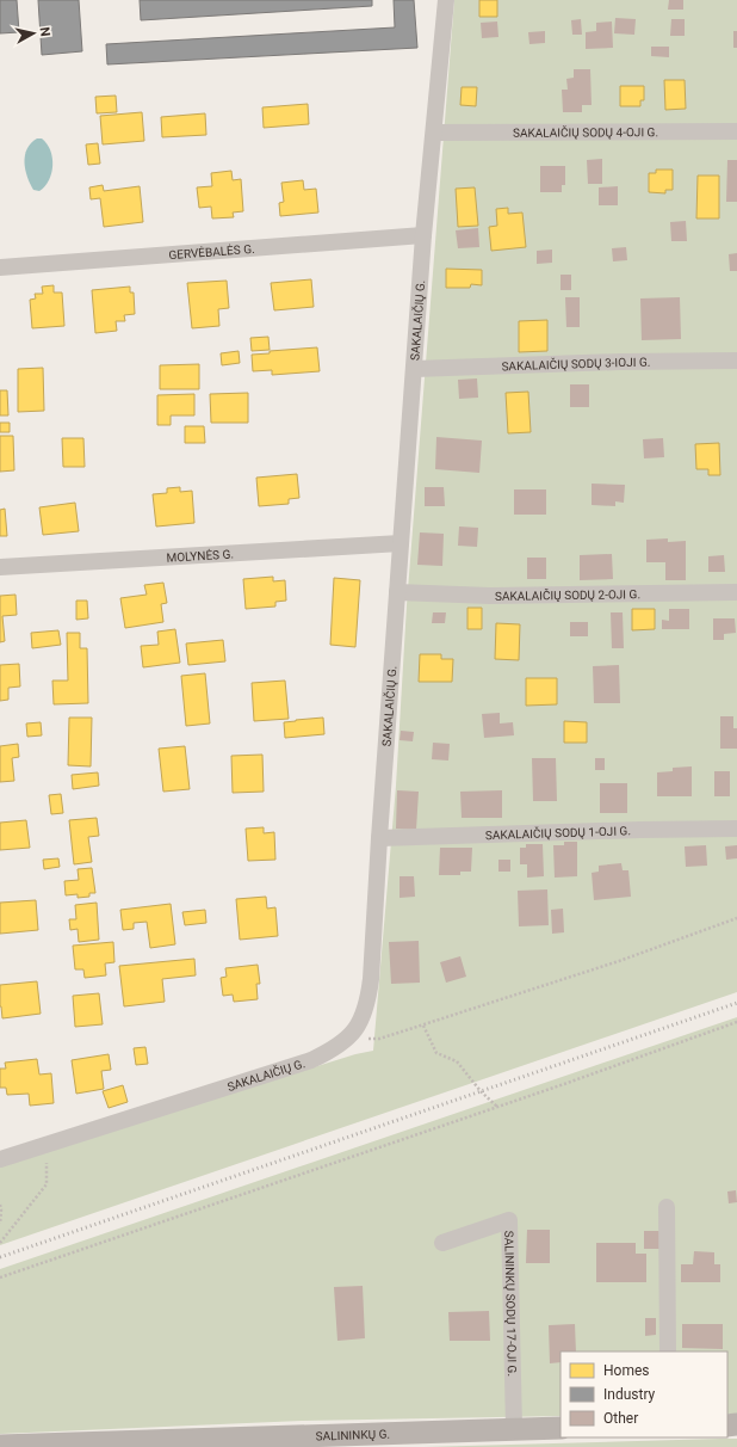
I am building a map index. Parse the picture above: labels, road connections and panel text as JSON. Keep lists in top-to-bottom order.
{
  "streets": {
    "main road": ["SALININKŲ G."],
    "street": [
      "SAKALAIČIŲ SODŲ 4-OJI G.",
      "GERVĖBALĖS G.",
      "SAKALAIČIŲ G.",
      "SAKALAIČIŲ SODŲ 3-IOJI G.",
      "MOLYNĖS G.",
      "SAKALAIČIŲ SODŲ 2-OJI G.",
      "SAKALAIČIŲ SODŲ 1-OJI G.",
      "SALININKŲ SODŲ 17-OJI G."
    ]
  },
  "crossings": [
    ["SAKALAIČIŲ SODŲ 4-OJI G.", "SAKALAIČIŲ G."],
    ["GERVĖBALĖS G.", "SAKALAIČIŲ G."],
    ["SAKALAIČIŲ G.", "SAKALAIČIŲ SODŲ 3-IOJI G."],
    ["SAKALAIČIŲ G.", "MOLYNĖS G."],
    ["SAKALAIČIŲ G.", "SAKALAIČIŲ SODŲ 2-OJI G."],
    ["SAKALAIČIŲ G.", "SAKALAIČIŲ SODŲ 1-OJI G."],
    ["SALININKŲ SODŲ 17-OJI G.", "SALININKŲ G."]
  ],
  "legend": ["Homes", "Industry", "Other"],
  "north": "right"
}
